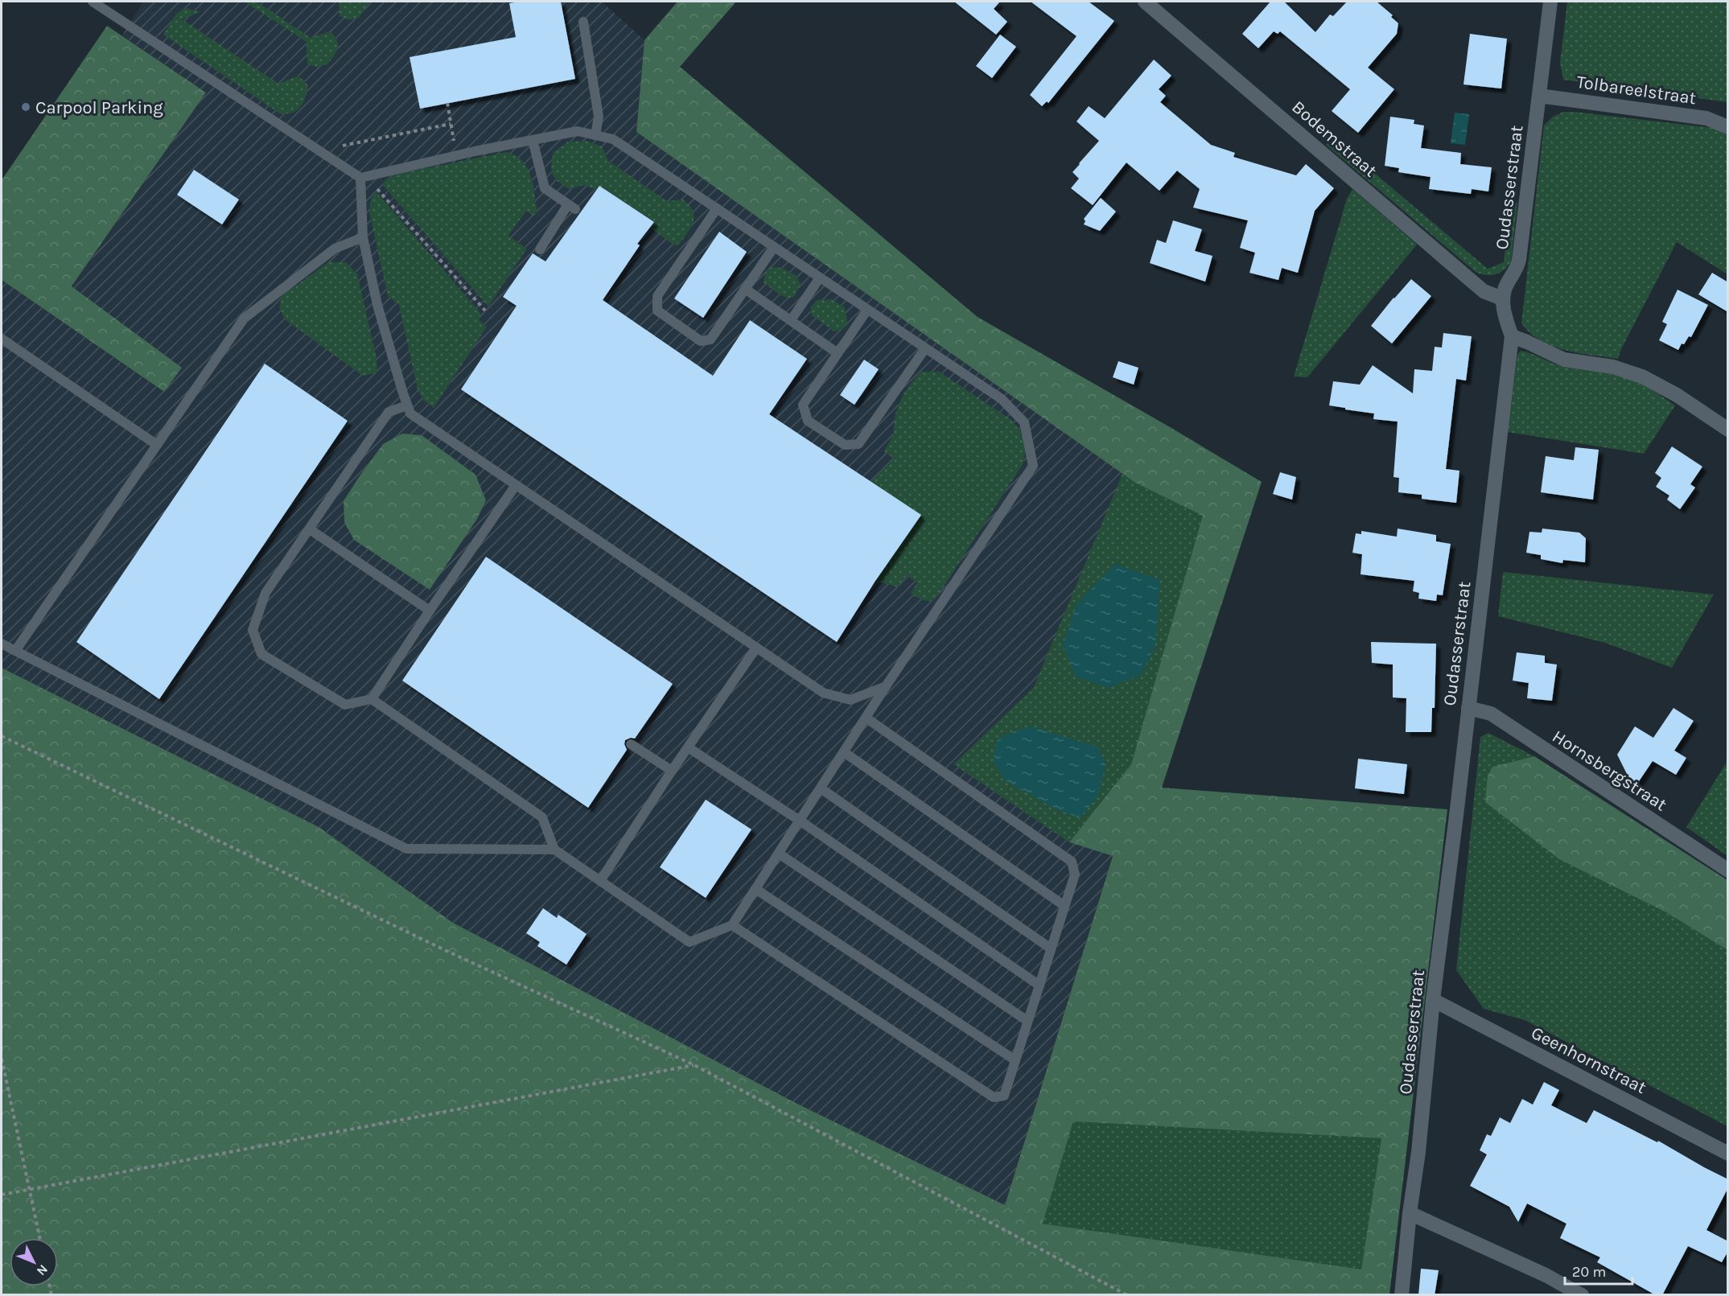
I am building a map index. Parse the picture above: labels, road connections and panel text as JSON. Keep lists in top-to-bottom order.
{
  "streets": {
    "street": [
      "Tolbareelstraat",
      "Bodemstraat",
      "Oudasserstraat",
      "Hornsbergstraat",
      "Geenhornstraat"
    ]
  },
  "crossings": [
    ["Tolbareelstraat", "Oudasserstraat"],
    ["Bodemstraat", "Oudasserstraat"],
    ["Oudasserstraat", "Hornsbergstraat"],
    ["Oudasserstraat", "Geenhornstraat"]
  ],
  "places": ["Carpool Parking"],
  "scale_bar": "20 m",
  "north": "bottom right"
}
